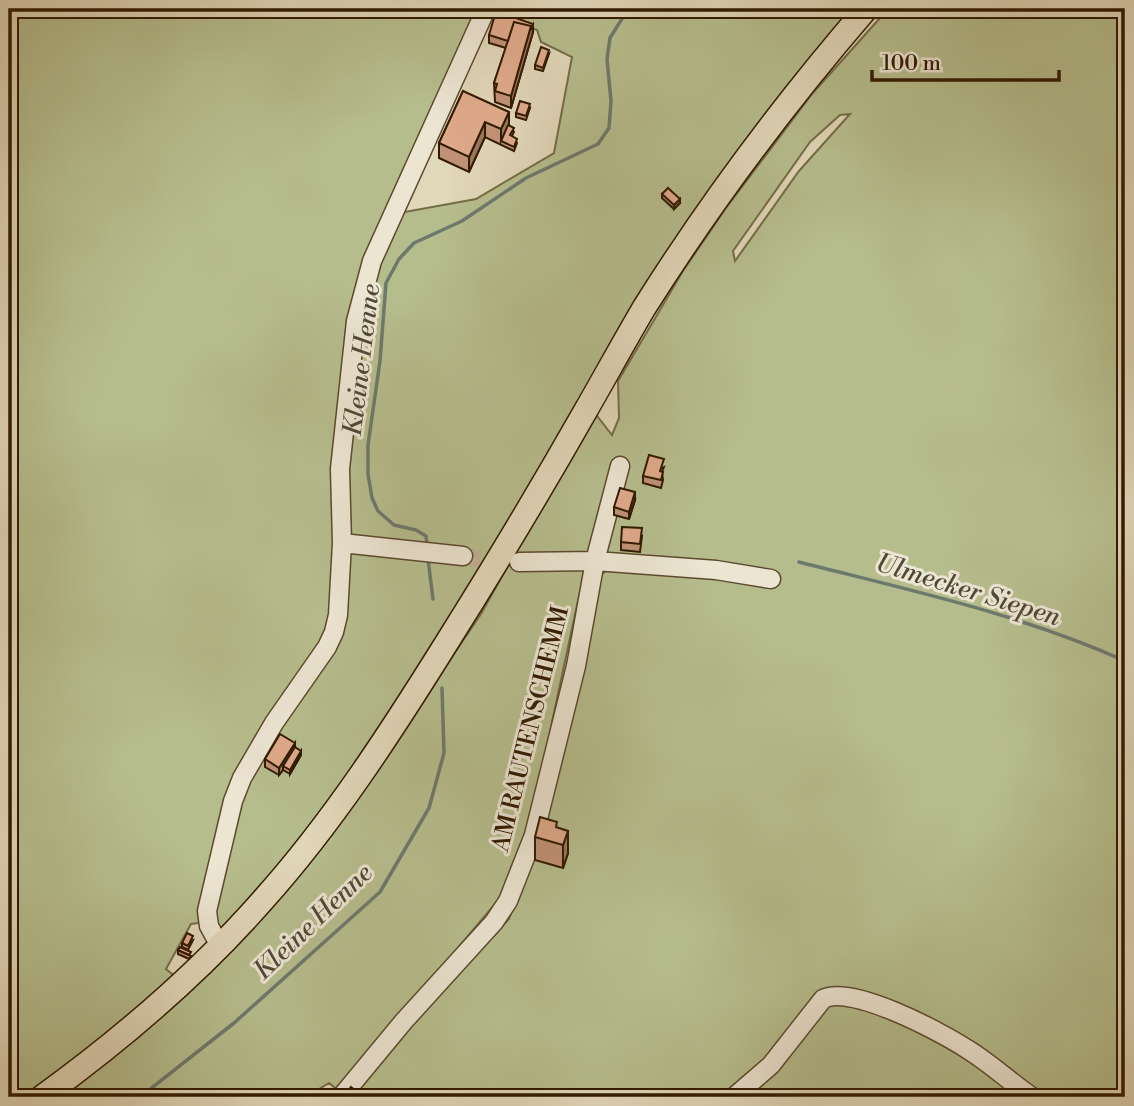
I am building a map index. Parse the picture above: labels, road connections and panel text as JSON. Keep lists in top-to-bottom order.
{
  "streets": {
    "street": ["AM RAUTENSCHEMM"]
  },
  "water": ["Kleine Henne", "Ulmecker Siepen"],
  "scale_bar": "100 m"
}
